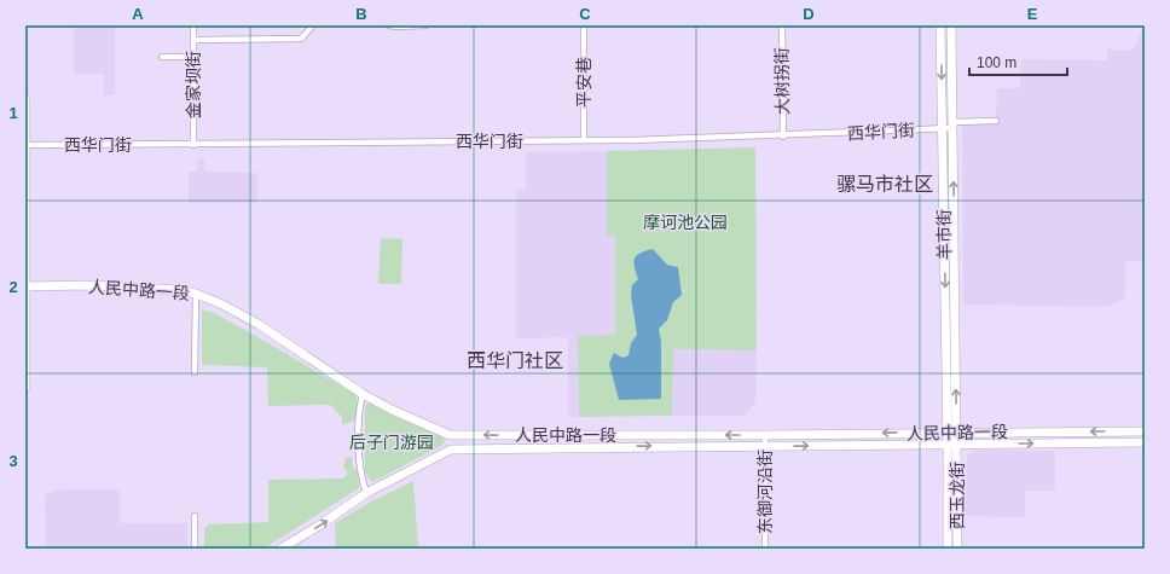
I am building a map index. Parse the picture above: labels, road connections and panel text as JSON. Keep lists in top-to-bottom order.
{
  "streets": {
    "main road": ["羊市街", "人民中路一段", "西玉龙街"],
    "street": [
      "大树拐街",
      "平安巷",
      "金家坝街",
      "西华门街",
      "东御河沿街"
    ]
  },
  "crossings": [
    ["大树拐街", "西华门街"],
    ["平安巷", "西华门街"],
    ["金家坝街", "西华门街"],
    ["西华门街", "羊市街"],
    ["羊市街", "人民中路一段"],
    ["羊市街", "西玉龙街"],
    ["人民中路一段", "东御河沿街"],
    ["人民中路一段", "西玉龙街"]
  ],
  "districts": ["骡马市社区", "西华门社区"],
  "parks": ["摩诃池公园", "后子门游园"],
  "scale_bar": "100 m",
  "grid": {
    "columns": [
      "A",
      "B",
      "C",
      "D",
      "E"
    ],
    "rows": ["1", "2", "3"]
  }
}
